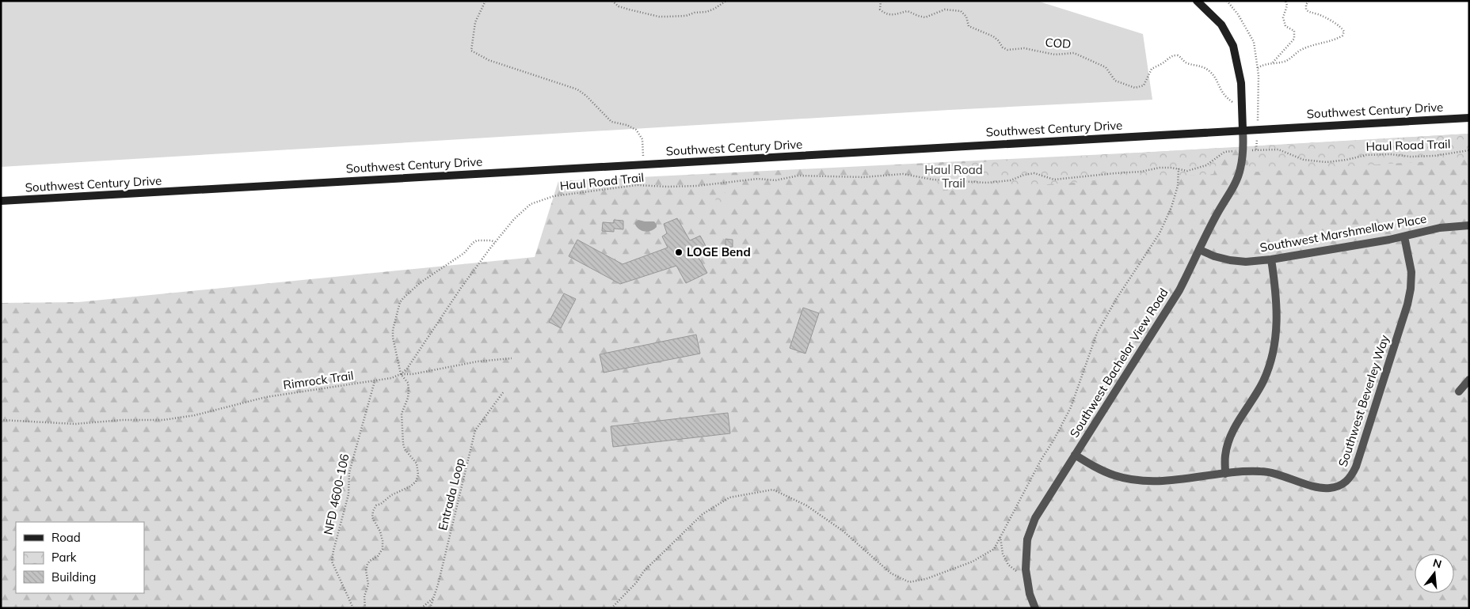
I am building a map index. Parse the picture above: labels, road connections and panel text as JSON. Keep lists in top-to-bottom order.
{
  "streets": {
    "main road": ["Southwest Century Drive"],
    "street": ["Southwest Marshmellow Place", "Southwest Bachelor View Road", "Southwest Beverley Way"],
    "path": [
      "COD",
      "Haul Road Trail",
      "Rimrock Trail",
      "NFD 4600-106",
      "Entrada Loop"
    ]
  },
  "crossings": [
    ["Southwest Century Drive", "Southwest Bachelor View Road"],
    ["Haul Road Trail", "Southwest Bachelor View Road"],
    ["Southwest Marshmellow Place", "Southwest Bachelor View Road"],
    ["Southwest Marshmellow Place", "Southwest Beverley Way"],
    ["Southwest Bachelor View Road", "Southwest Beverley Way"],
    ["Rimrock Trail", "NFD 4600-106"]
  ],
  "parks": ["Haul Road Trail"],
  "places": ["LOGE Bend"],
  "legend": ["Road", "Park", "Building"],
  "north": "top"
}
